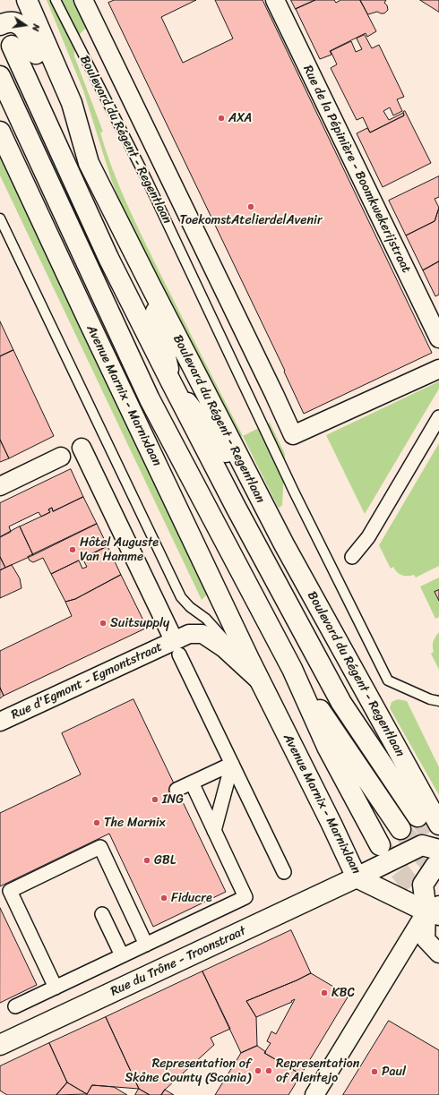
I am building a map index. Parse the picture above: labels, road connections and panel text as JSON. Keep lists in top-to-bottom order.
{
  "streets": {
    "main road": ["Boulevard du Régent - Regentlaan", "Avenue Marnix - Marnixlaan", "Rue du Trône - Troonstraat"],
    "street": ["Rue de la Pépinière - Boomkwekerijstraat", "Rue d'Egmont - Egmontstraat"]
  },
  "crossings": [
    ["Avenue Marnix - Marnixlaan", "Rue d'Egmont - Egmontstraat"],
    ["Avenue Marnix - Marnixlaan", "Rue du Trône - Troonstraat"]
  ],
  "places": [
    "AXA",
    "ToekomstAtelierdelAvenir",
    "Hôtel Auguste Van Hamme",
    "Suitsupply",
    "ING",
    "The Marnix",
    "GBL",
    "Fiducre",
    "KBC",
    "Representation of Skåne County (Scania)",
    "Representation of Alentejo",
    "Paul"
  ],
  "north": "right"
}
